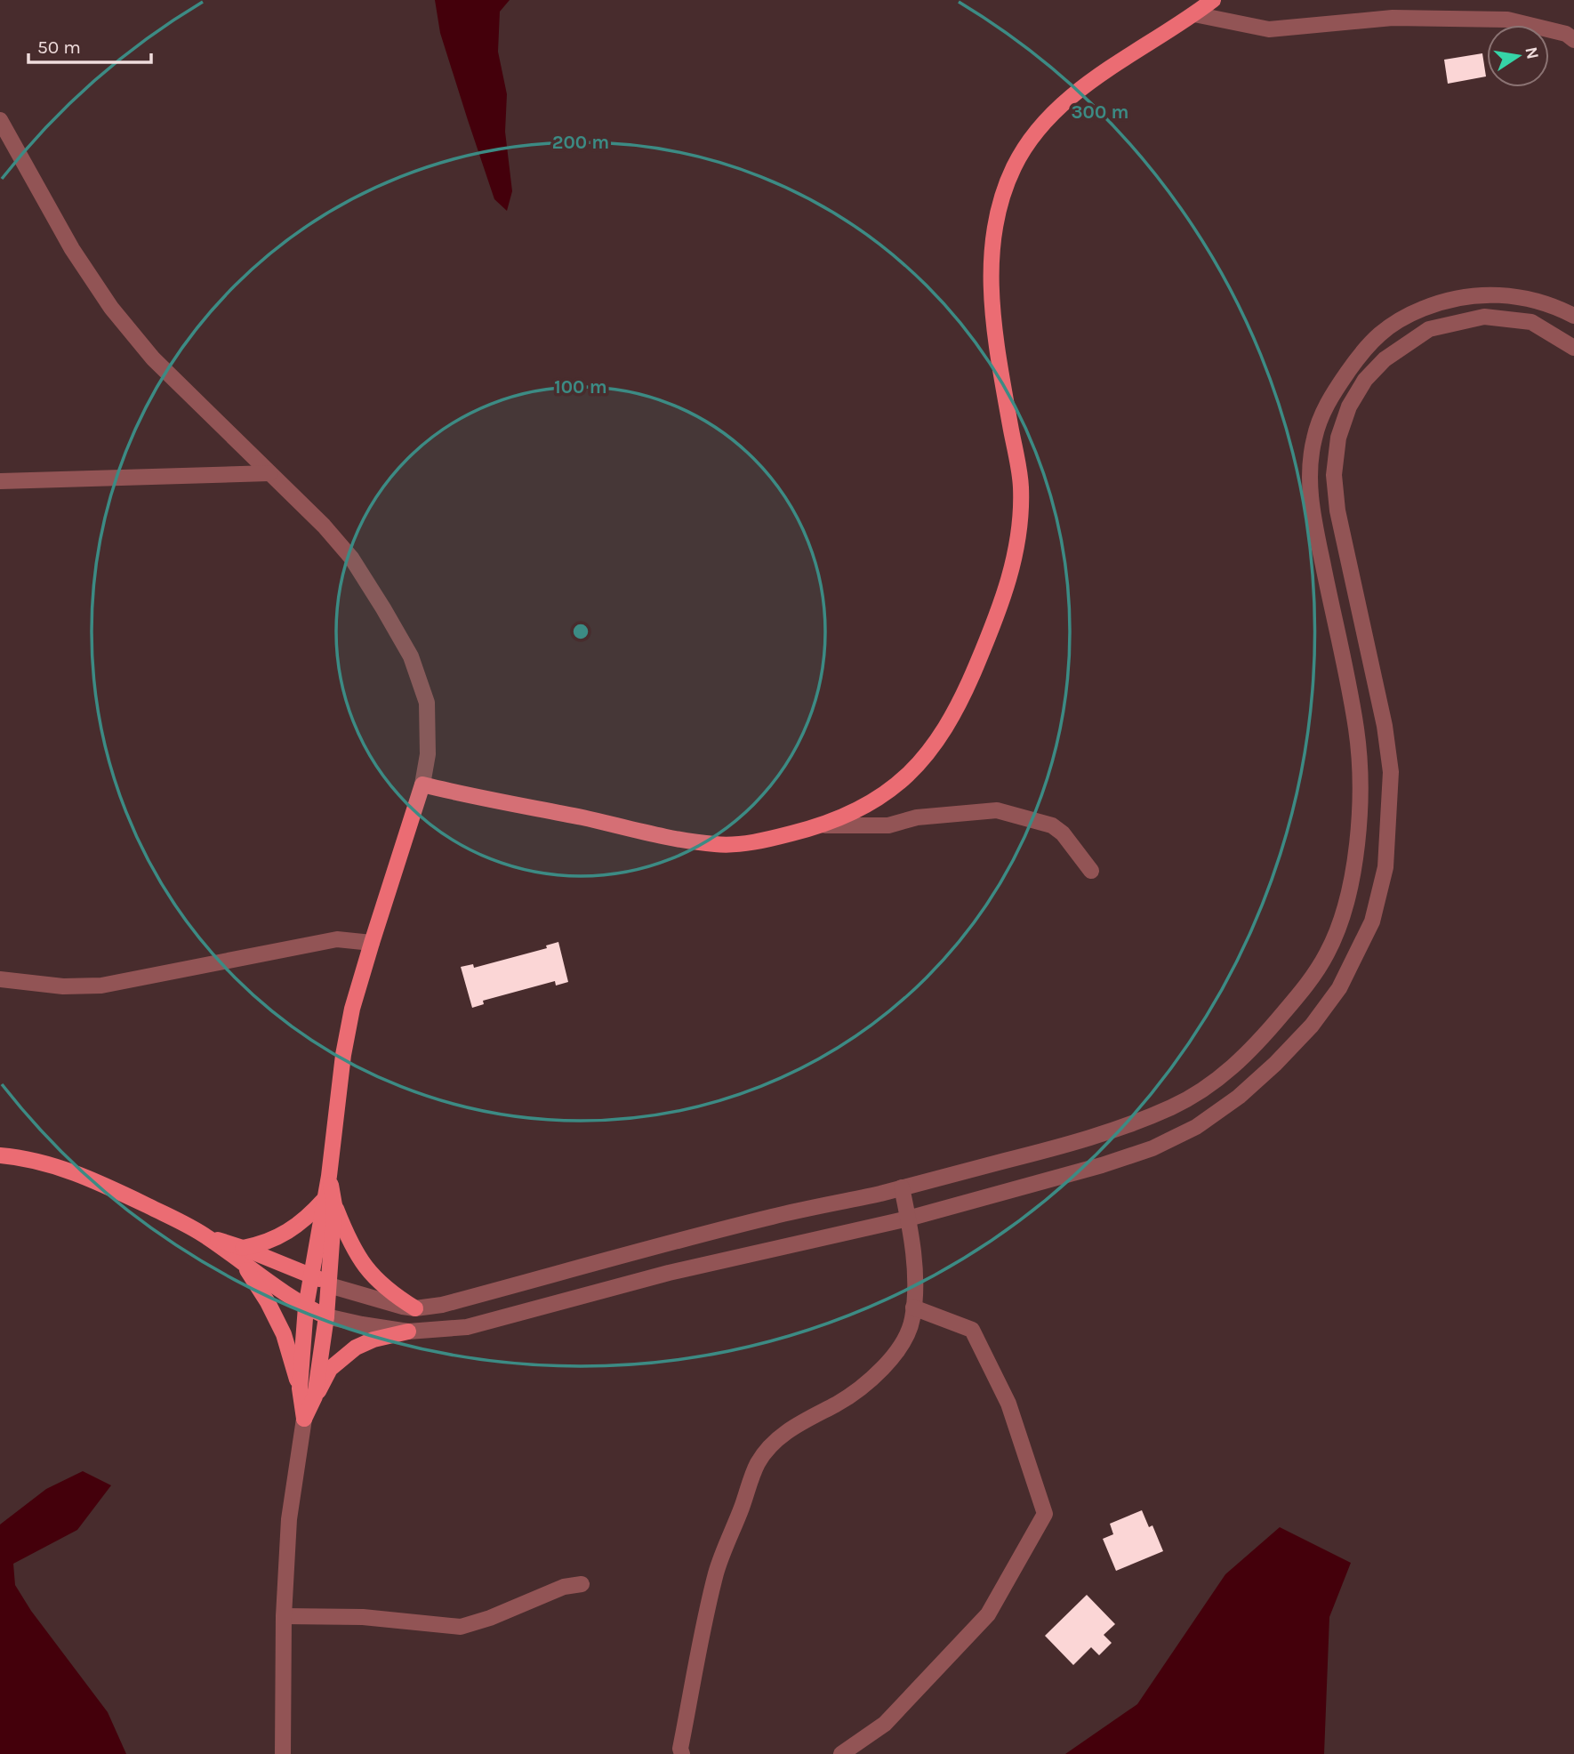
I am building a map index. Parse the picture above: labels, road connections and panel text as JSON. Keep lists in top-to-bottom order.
{
  "scale_bar": "50 m",
  "north": "right",
  "rings": ["300 m", "200 m", "100 m"]
}
